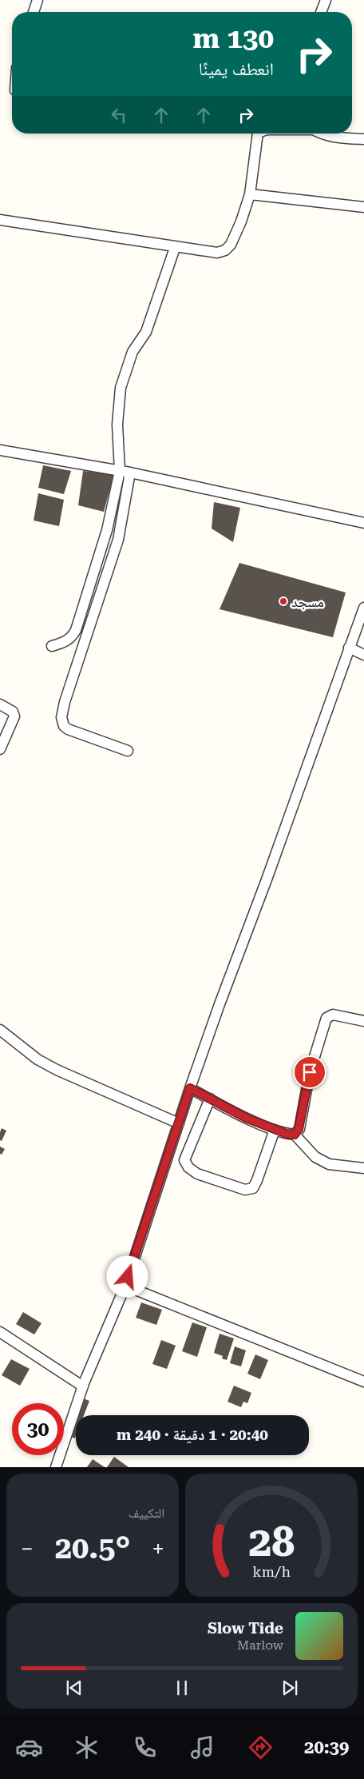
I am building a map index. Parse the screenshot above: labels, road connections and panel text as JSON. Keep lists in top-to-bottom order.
{
  "places": ["مسجد"],
  "page": {
    "turn": ["130 m", "انعطف يمينًا"],
    "limit": "30",
    "trip": "20:40 · 1 دقيقة · 240 m",
    "tile": "التكييف",
    "heat": ["−", "20.5°", "+"],
    "song": ["Slow Tide", "Marlow"],
    "tabs": "20:39",
    "gauge": ["28", "km/h"]
  }
}
